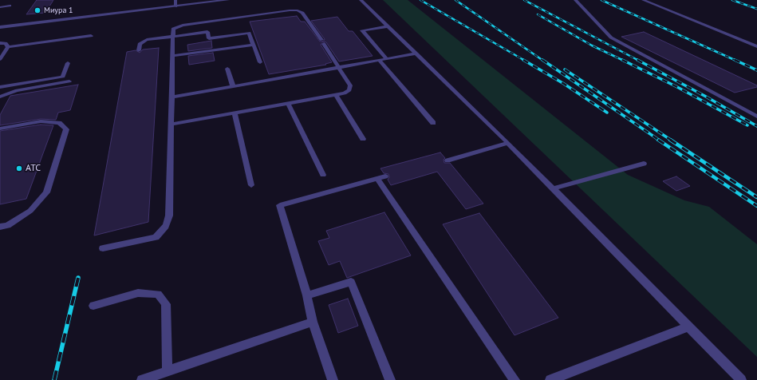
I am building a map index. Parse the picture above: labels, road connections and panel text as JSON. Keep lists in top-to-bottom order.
{
  "places": ["Миура 1", "АТС"]
}
